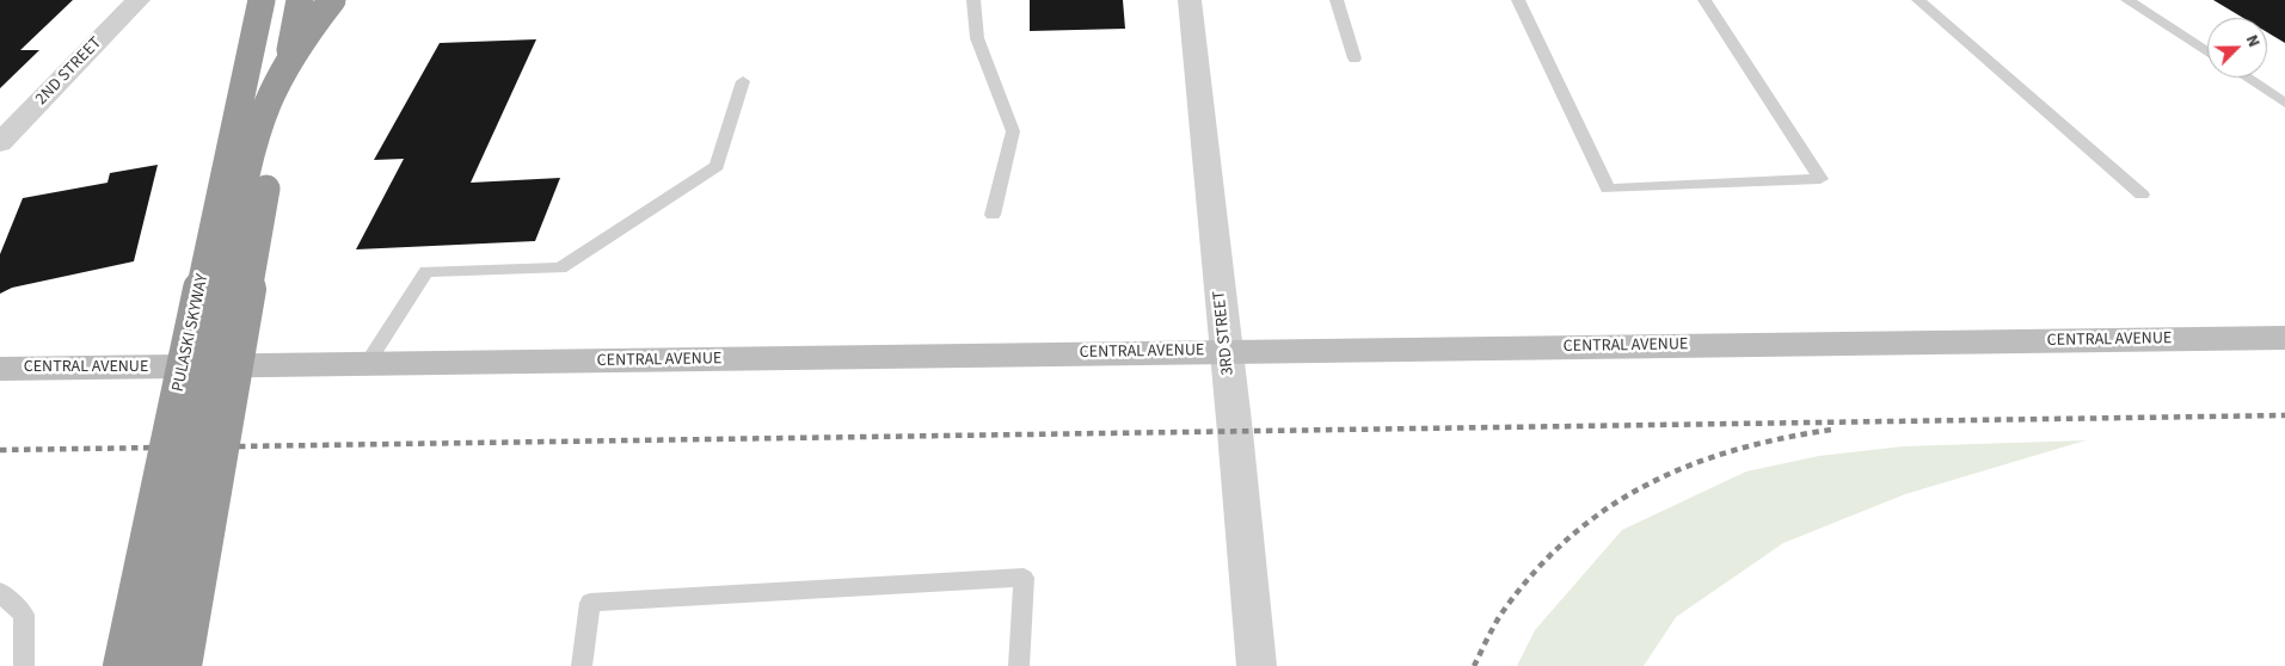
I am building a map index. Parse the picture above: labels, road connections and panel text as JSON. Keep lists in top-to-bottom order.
{
  "streets": {
    "highway": ["PULASKI SKYWAY"],
    "main road": ["CENTRAL AVENUE"],
    "street": ["2ND STREET", "3RD STREET"]
  },
  "crossings": [
    ["3RD STREET", "CENTRAL AVENUE"]
  ],
  "north": "top right"
}
